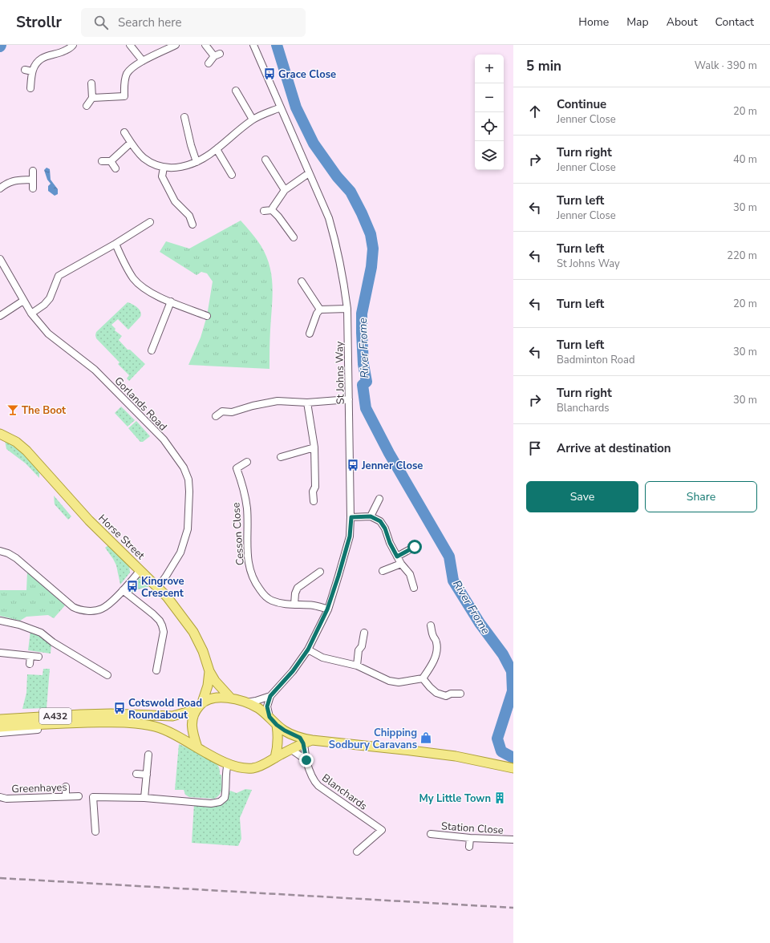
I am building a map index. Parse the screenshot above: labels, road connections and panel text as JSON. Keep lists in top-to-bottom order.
{
  "streets": {
    "main road": ["Horse Street", "A432"],
    "street": [
      "St Johns Way",
      "Gorlands Road",
      "Cesson Close",
      "Greenhayes",
      "Blanchards",
      "Station Close"
    ]
  },
  "crossings": [
    ["St Johns Way", "Cesson Close"],
    ["St Johns Way", "Horse Street"],
    ["St Johns Way", "A432"],
    ["Gorlands Road", "Horse Street"],
    ["Horse Street", "A432"],
    ["A432", "Blanchards"]
  ],
  "water": ["River Frome"],
  "places": {
    "bus stop": [
      "Grace Close",
      "Jenner Close",
      "Kingrove Crescent",
      "Cotswold Road Roundabout"
    ],
    "bar": ["The Boot"],
    "shop": ["Chipping Sodbury Caravans"],
    "building": ["My Little Town"]
  },
  "page": {
    "header": "Strollr",
    "search": "Search here",
    "nav": [
      "Home",
      "Map",
      "About",
      "Contact"
    ],
    "heading": ["5 min", "Walk · 390 m"],
    "map_buttons": ["+", "−"],
    "list": [
      ["Continue", "Jenner Close", "20 m"],
      ["Turn right", "Jenner Close", "40 m"],
      ["Turn left", "Jenner Close", "30 m"],
      ["Turn left", "St Johns Way", "220 m"],
      ["Turn left", "20 m"],
      ["Turn left", "Badminton Road", "30 m"],
      ["Turn right", "Blanchards", "30 m"],
      "Arrive at destination"
    ],
    "buttons": ["Save", "Share"]
  }
}
